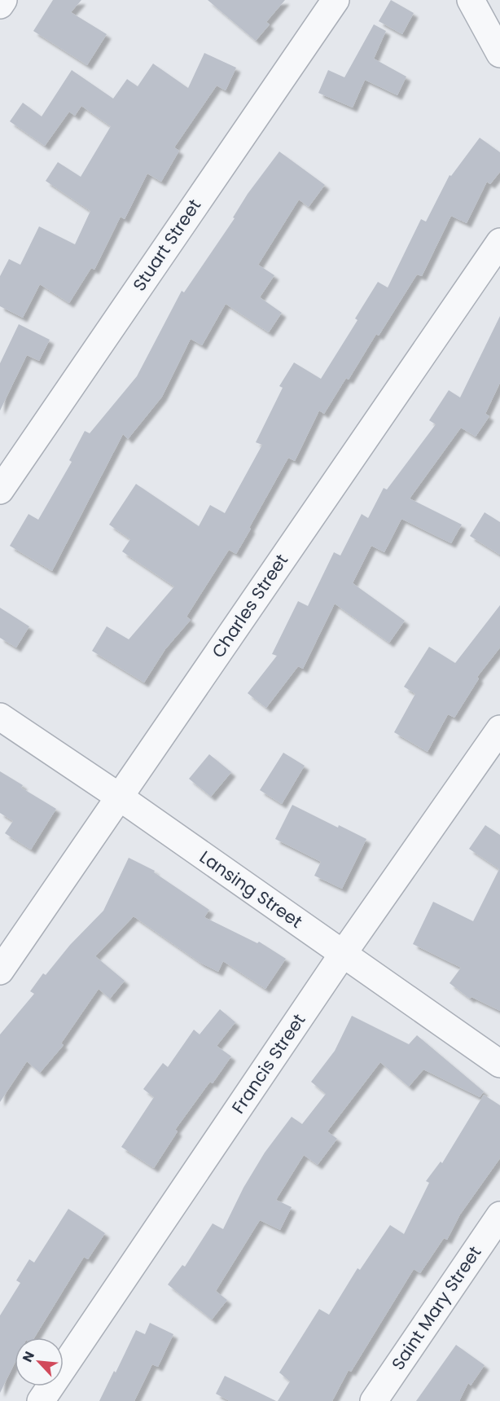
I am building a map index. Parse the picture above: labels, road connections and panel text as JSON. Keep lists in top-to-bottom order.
{
  "streets": {
    "street": [
      "Stuart Street",
      "Charles Street",
      "Lansing Street",
      "Francis Street",
      "Saint Mary Street"
    ]
  },
  "crossings": [
    ["Charles Street", "Lansing Street"],
    ["Lansing Street", "Francis Street"]
  ],
  "north": "top left"
}
